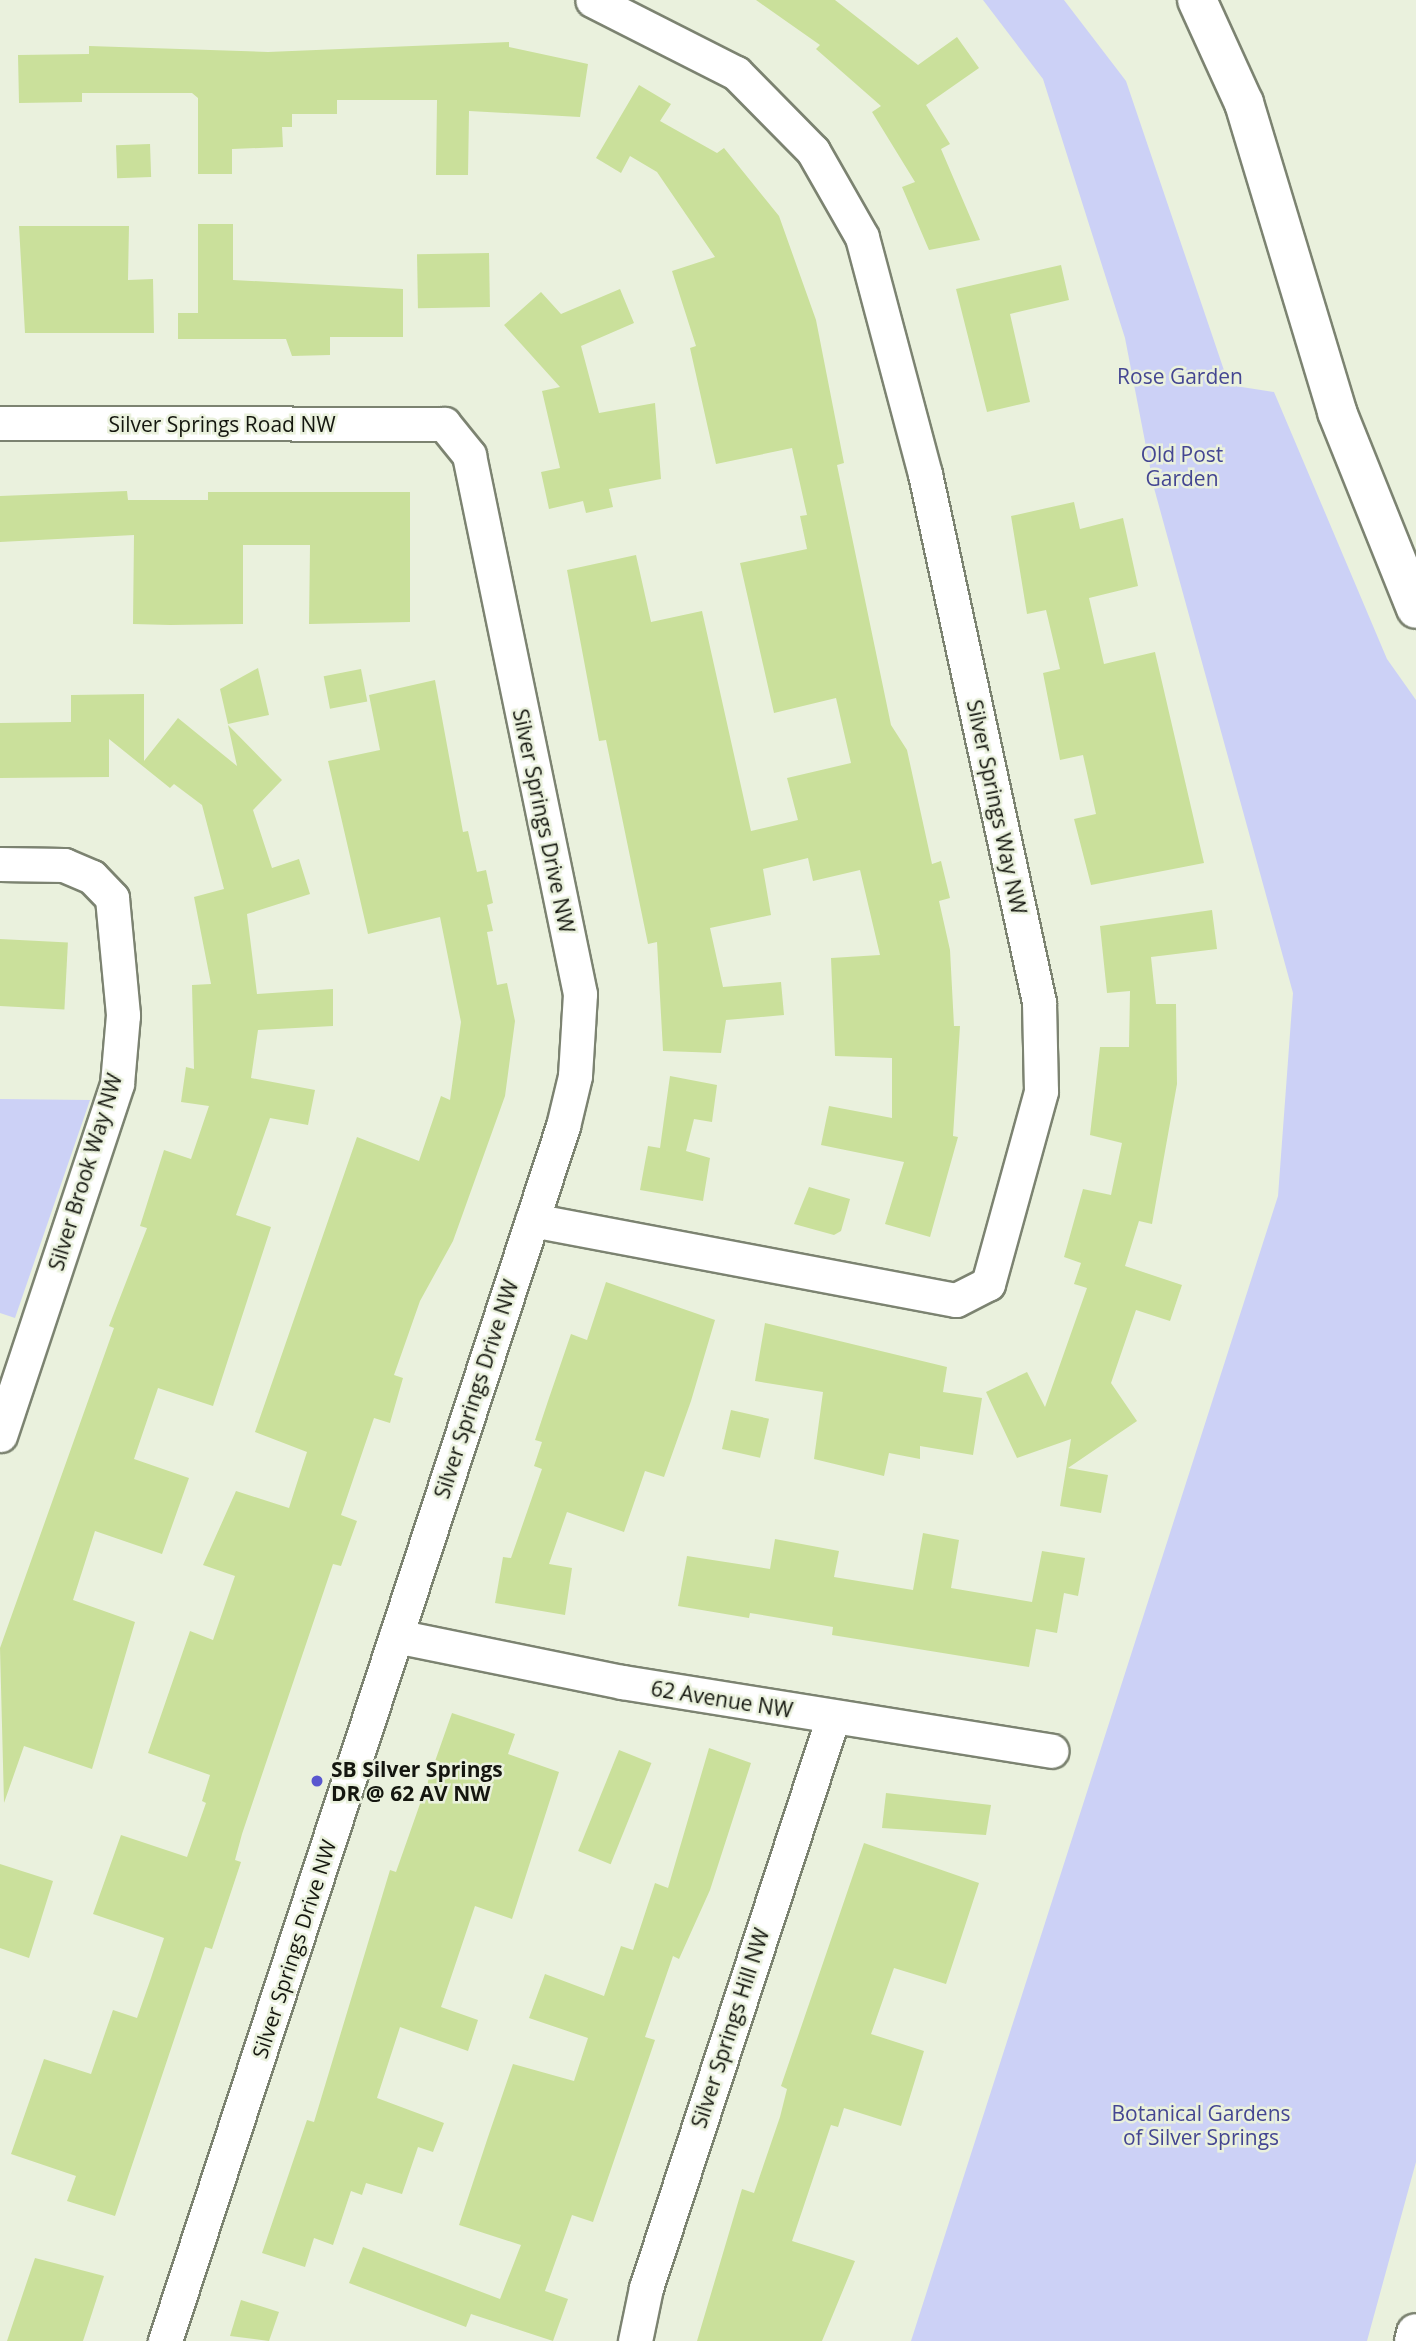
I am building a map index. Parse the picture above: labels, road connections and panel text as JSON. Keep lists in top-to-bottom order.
{
  "streets": {
    "street": [
      "Silver Springs Road NW",
      "Silver Springs Way NW",
      "Silver Springs Drive NW",
      "Silver Brook Way NW",
      "62 Avenue NW",
      "Silver Springs Hill NW"
    ]
  },
  "crossings": [
    ["Silver Springs Road NW", "Silver Springs Drive NW"],
    ["Silver Springs Way NW", "Silver Springs Drive NW"],
    ["Silver Springs Drive NW", "62 Avenue NW"],
    ["62 Avenue NW", "Silver Springs Hill NW"]
  ],
  "parks": ["Rose Garden", "Old Post Garden", "Botanical Gardens of Silver Springs"],
  "places": ["SB Silver Springs DR @ 62 AV NW"]
}
